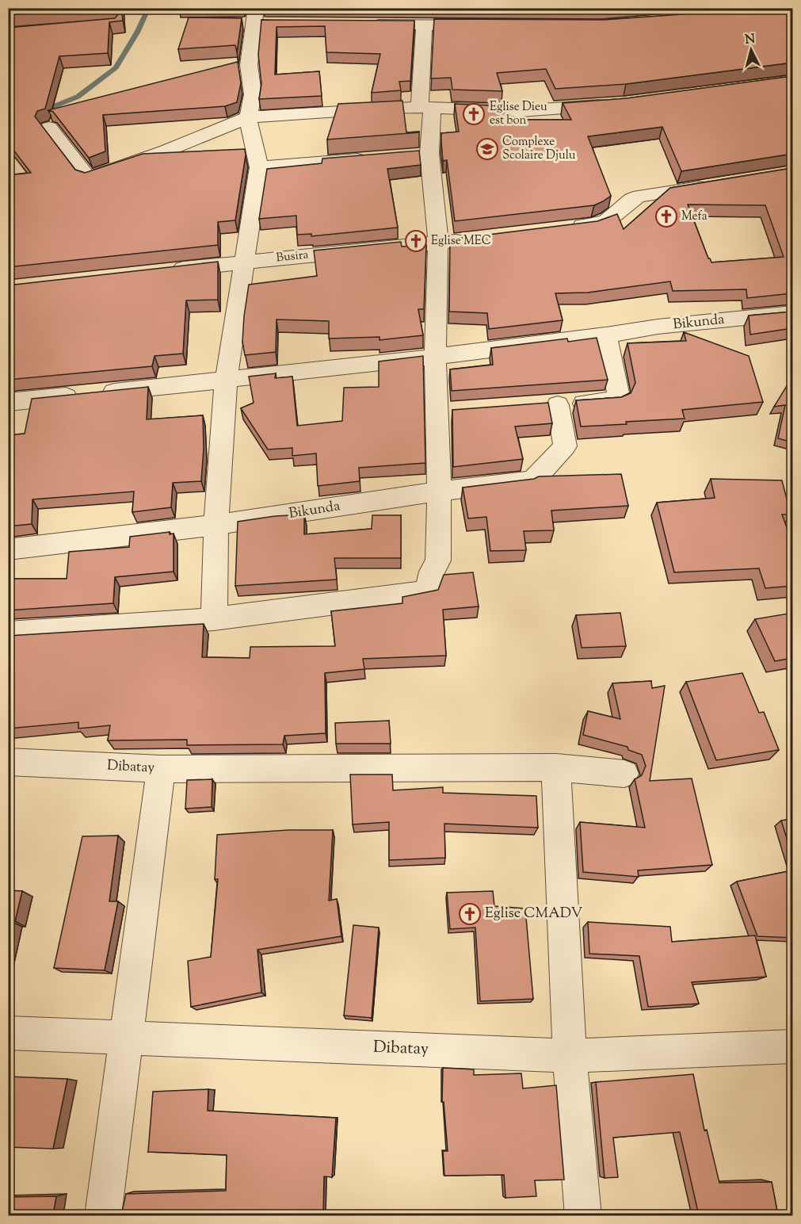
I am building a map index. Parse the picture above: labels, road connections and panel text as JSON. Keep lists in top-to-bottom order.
{
  "streets": {
    "street": ["Busira", "Bikunda", "Dibatay"]
  },
  "places": {
    "church": [
      "Eglise Dieu est bon",
      "Mefa",
      "Eglise MEC",
      "Eglise CMADV"
    ],
    "school or university": ["Complexe Scolaire Djulu"]
  },
  "north": "top"
}
